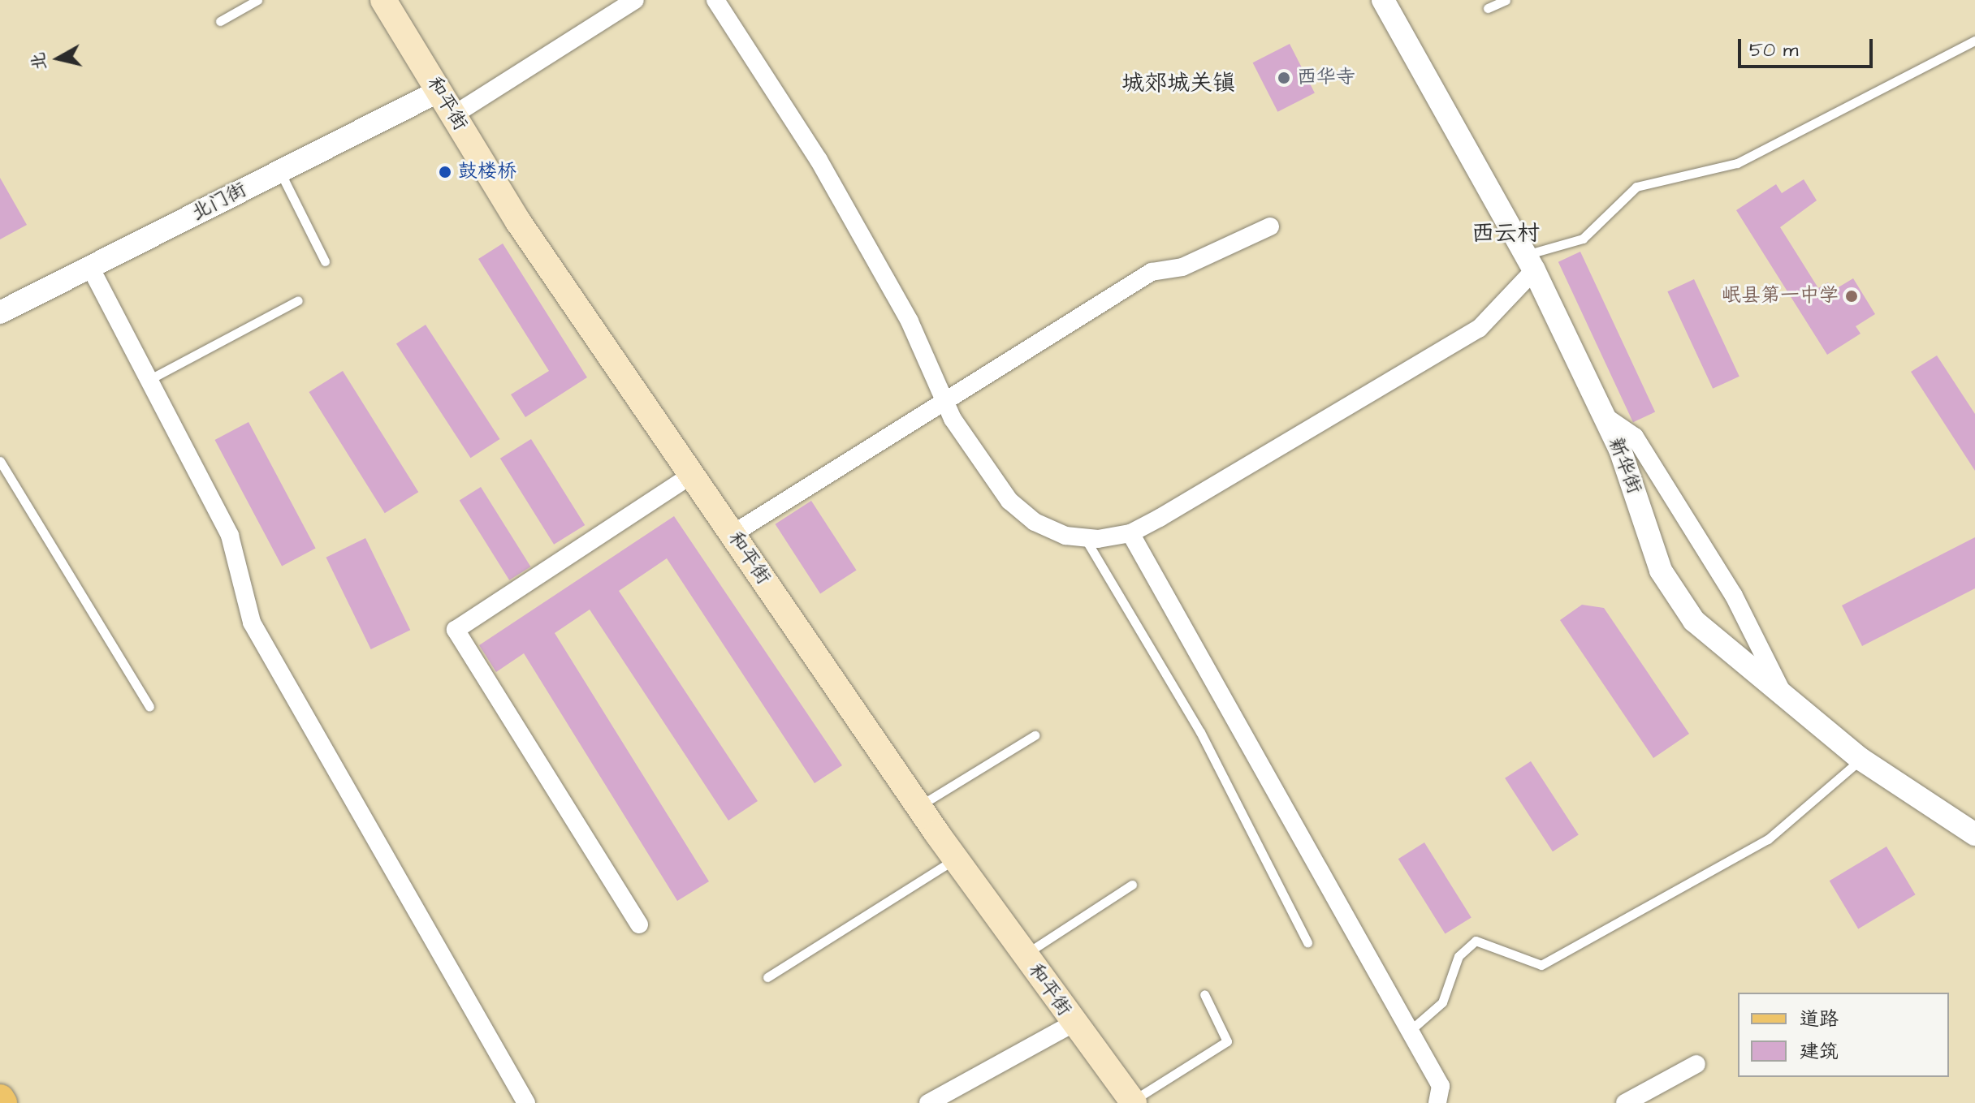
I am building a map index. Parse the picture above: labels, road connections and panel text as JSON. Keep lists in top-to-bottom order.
{
  "streets": {
    "main road": ["和平街"],
    "street": ["北门街", "新华街"]
  },
  "crossings": [
    ["和平街", "北门街"]
  ],
  "districts": ["城郊城关镇", "西云村"],
  "places": ["西华寺", "鼓楼桥", "岷县第一中学"],
  "legend": ["道路", "建筑"],
  "scale_bar": "50 m",
  "north": "left"
}
